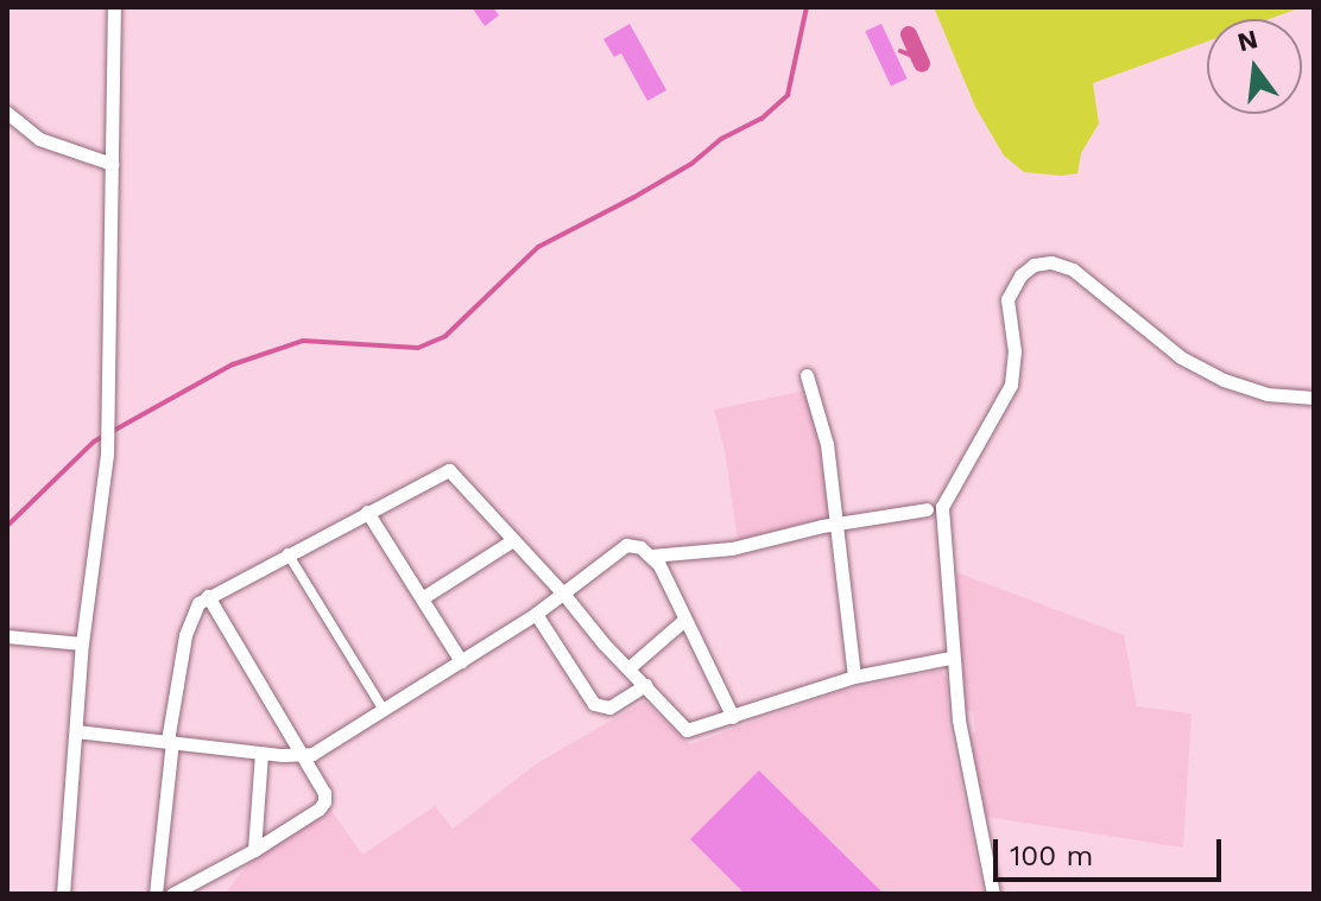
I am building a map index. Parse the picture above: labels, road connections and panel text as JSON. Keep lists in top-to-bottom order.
{
  "scale_bar": "100 m",
  "north": "top"
}
